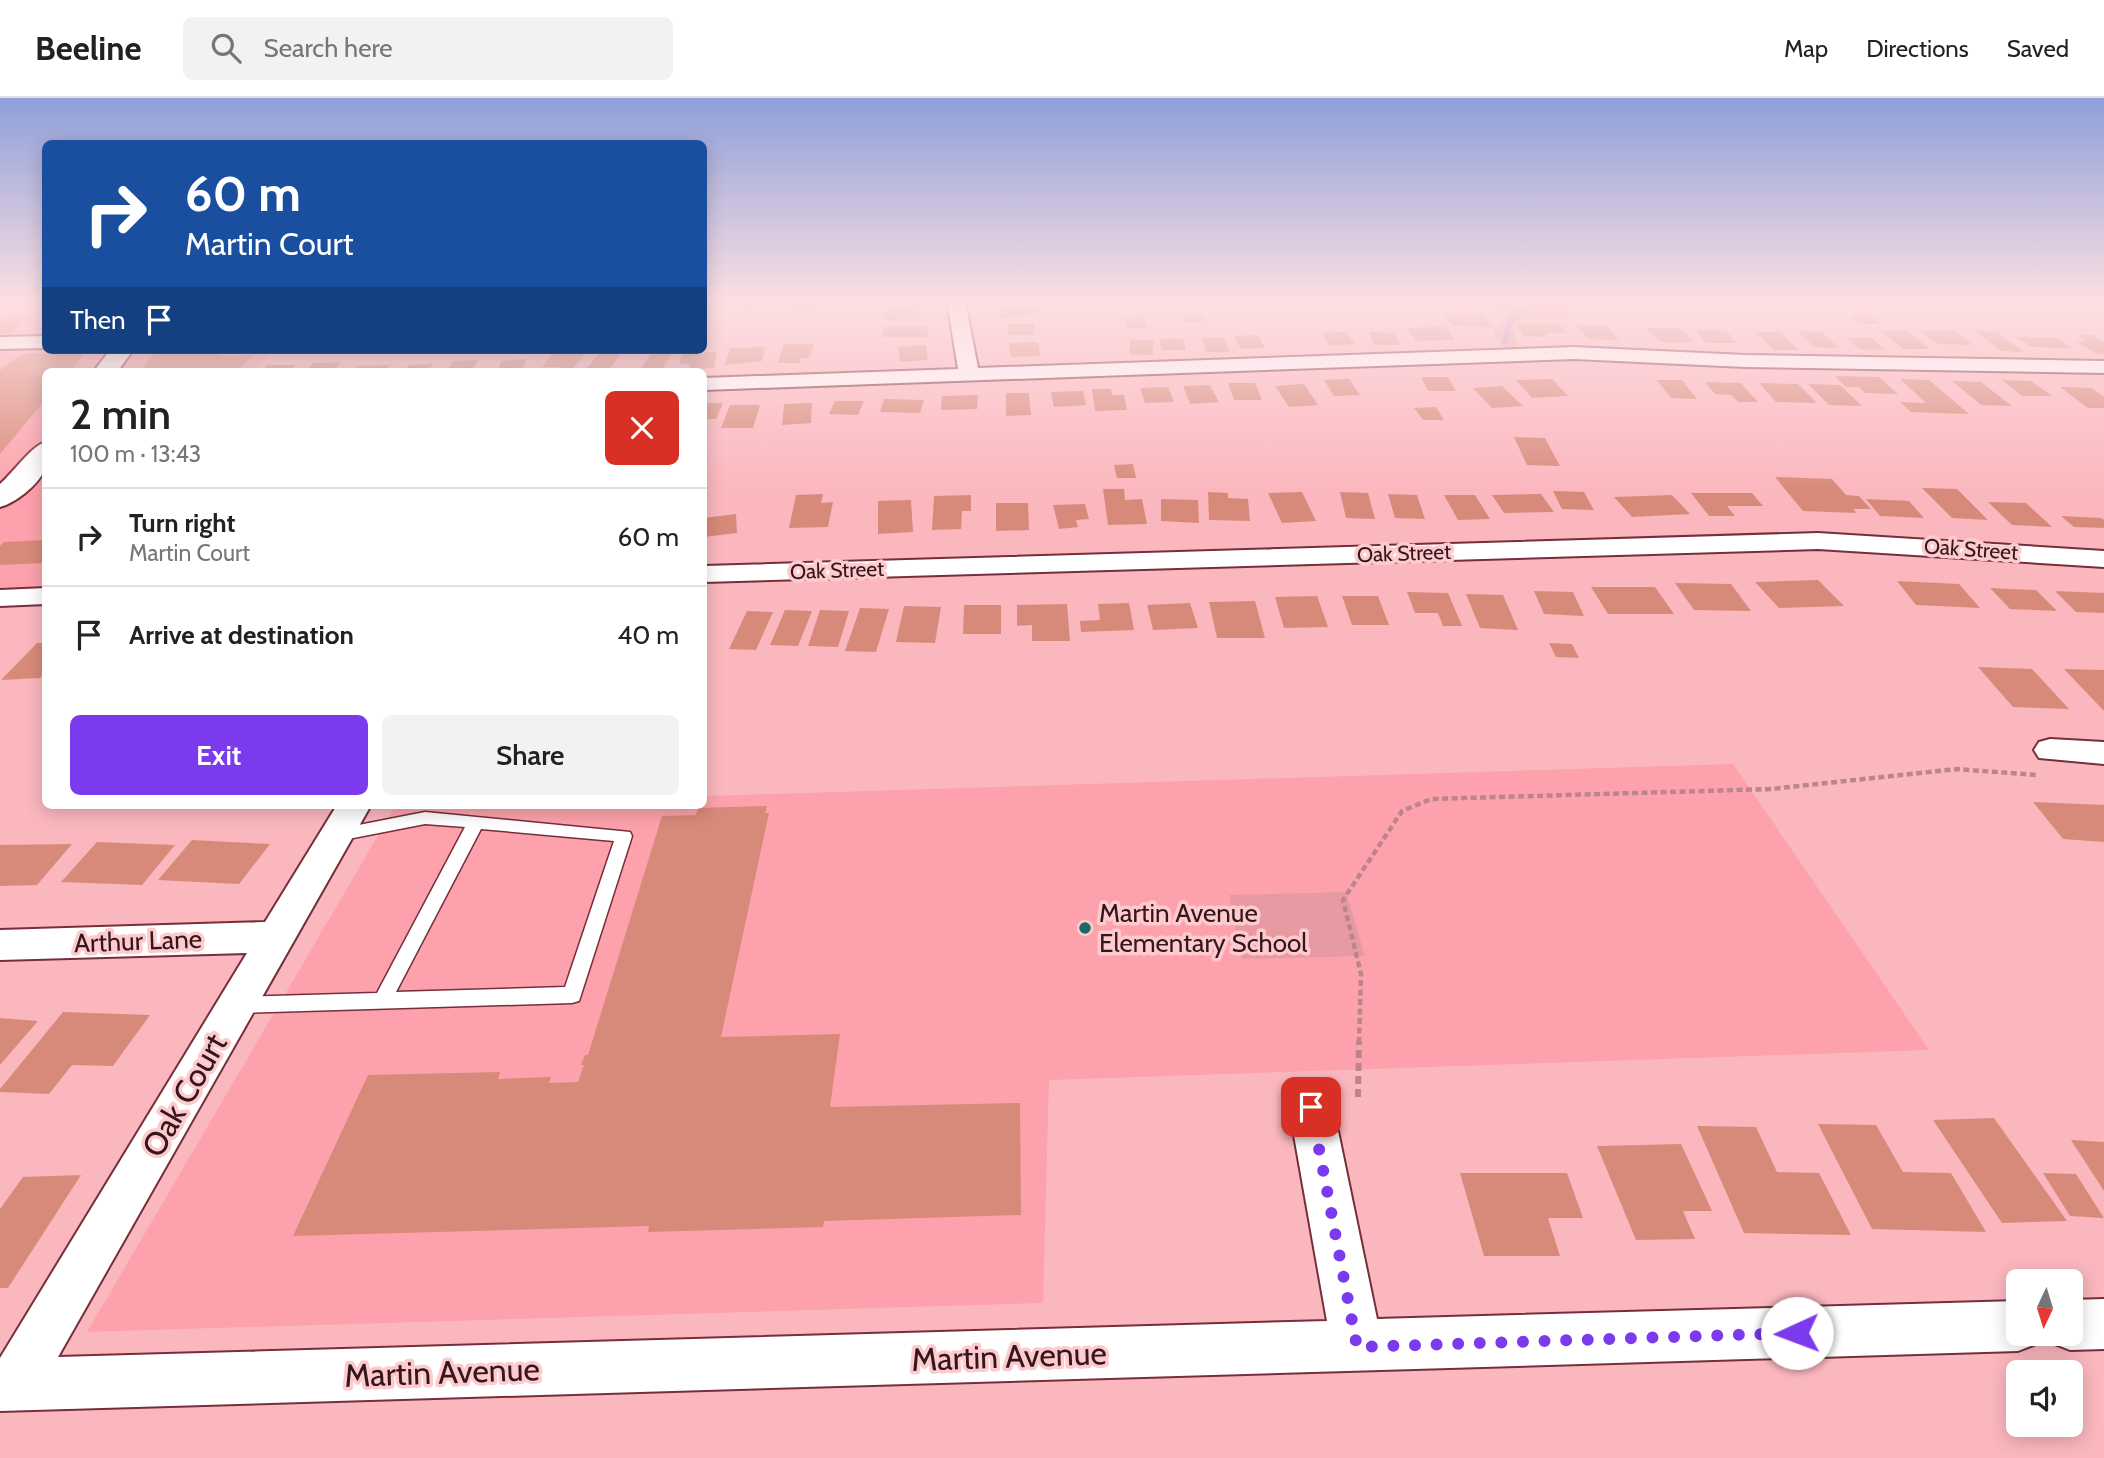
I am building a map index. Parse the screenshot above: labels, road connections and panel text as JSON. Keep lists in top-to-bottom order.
{
  "streets": {
    "street": [
      "Oak Street",
      "Arthur Lane",
      "Oak Court",
      "Martin Avenue"
    ]
  },
  "crossings": [
    ["Arthur Lane", "Oak Court"],
    ["Oak Court", "Martin Avenue"]
  ],
  "places": ["Martin Avenue Elementary School"],
  "north": "bottom",
  "page": {
    "header": "Beeline",
    "search": "Search here",
    "nav": ["Map", "Directions", "Saved"],
    "turn": ["60 m", "Martin Court"],
    "then": "Then",
    "heading": ["2 min", "100 m · 13:43"],
    "list": [
      {
        "name": "Turn right",
        "note": "Martin Court",
        "value": "60 m"
      },
      {
        "name": "Arrive at destination",
        "value": "40 m"
      }
    ],
    "buttons": ["Exit", "Share"]
  }
}
